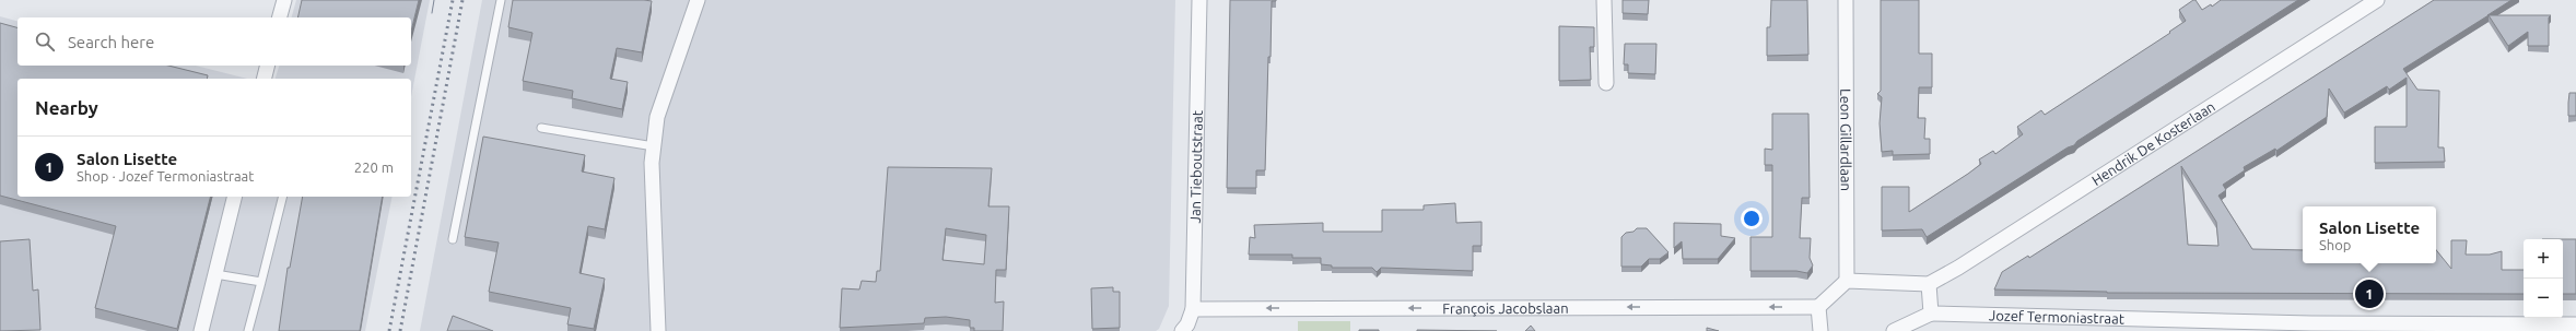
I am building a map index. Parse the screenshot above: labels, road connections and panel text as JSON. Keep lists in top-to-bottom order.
{
  "streets": {
    "street": [
      "Leon Gillardlaan",
      "Hendrik De Kosterlaan",
      "Jan Tieboutstraat",
      "François Jacobslaan",
      "Jozef Termoniastraat"
    ]
  },
  "crossings": [
    ["Jan Tieboutstraat", "François Jacobslaan"]
  ],
  "one_way": ["François Jacobslaan"],
  "page": {
    "search": "Search here",
    "heading": "Nearby",
    "list": [
      {
        "mark": "1",
        "name": "Salon Lisette",
        "note": "Shop · Jozef Termoniastraat",
        "value": "220 m"
      }
    ],
    "popup": ["Salon Lisette", "Shop"],
    "map_buttons": ["+", "−"],
    "pins": "1"
  }
}
